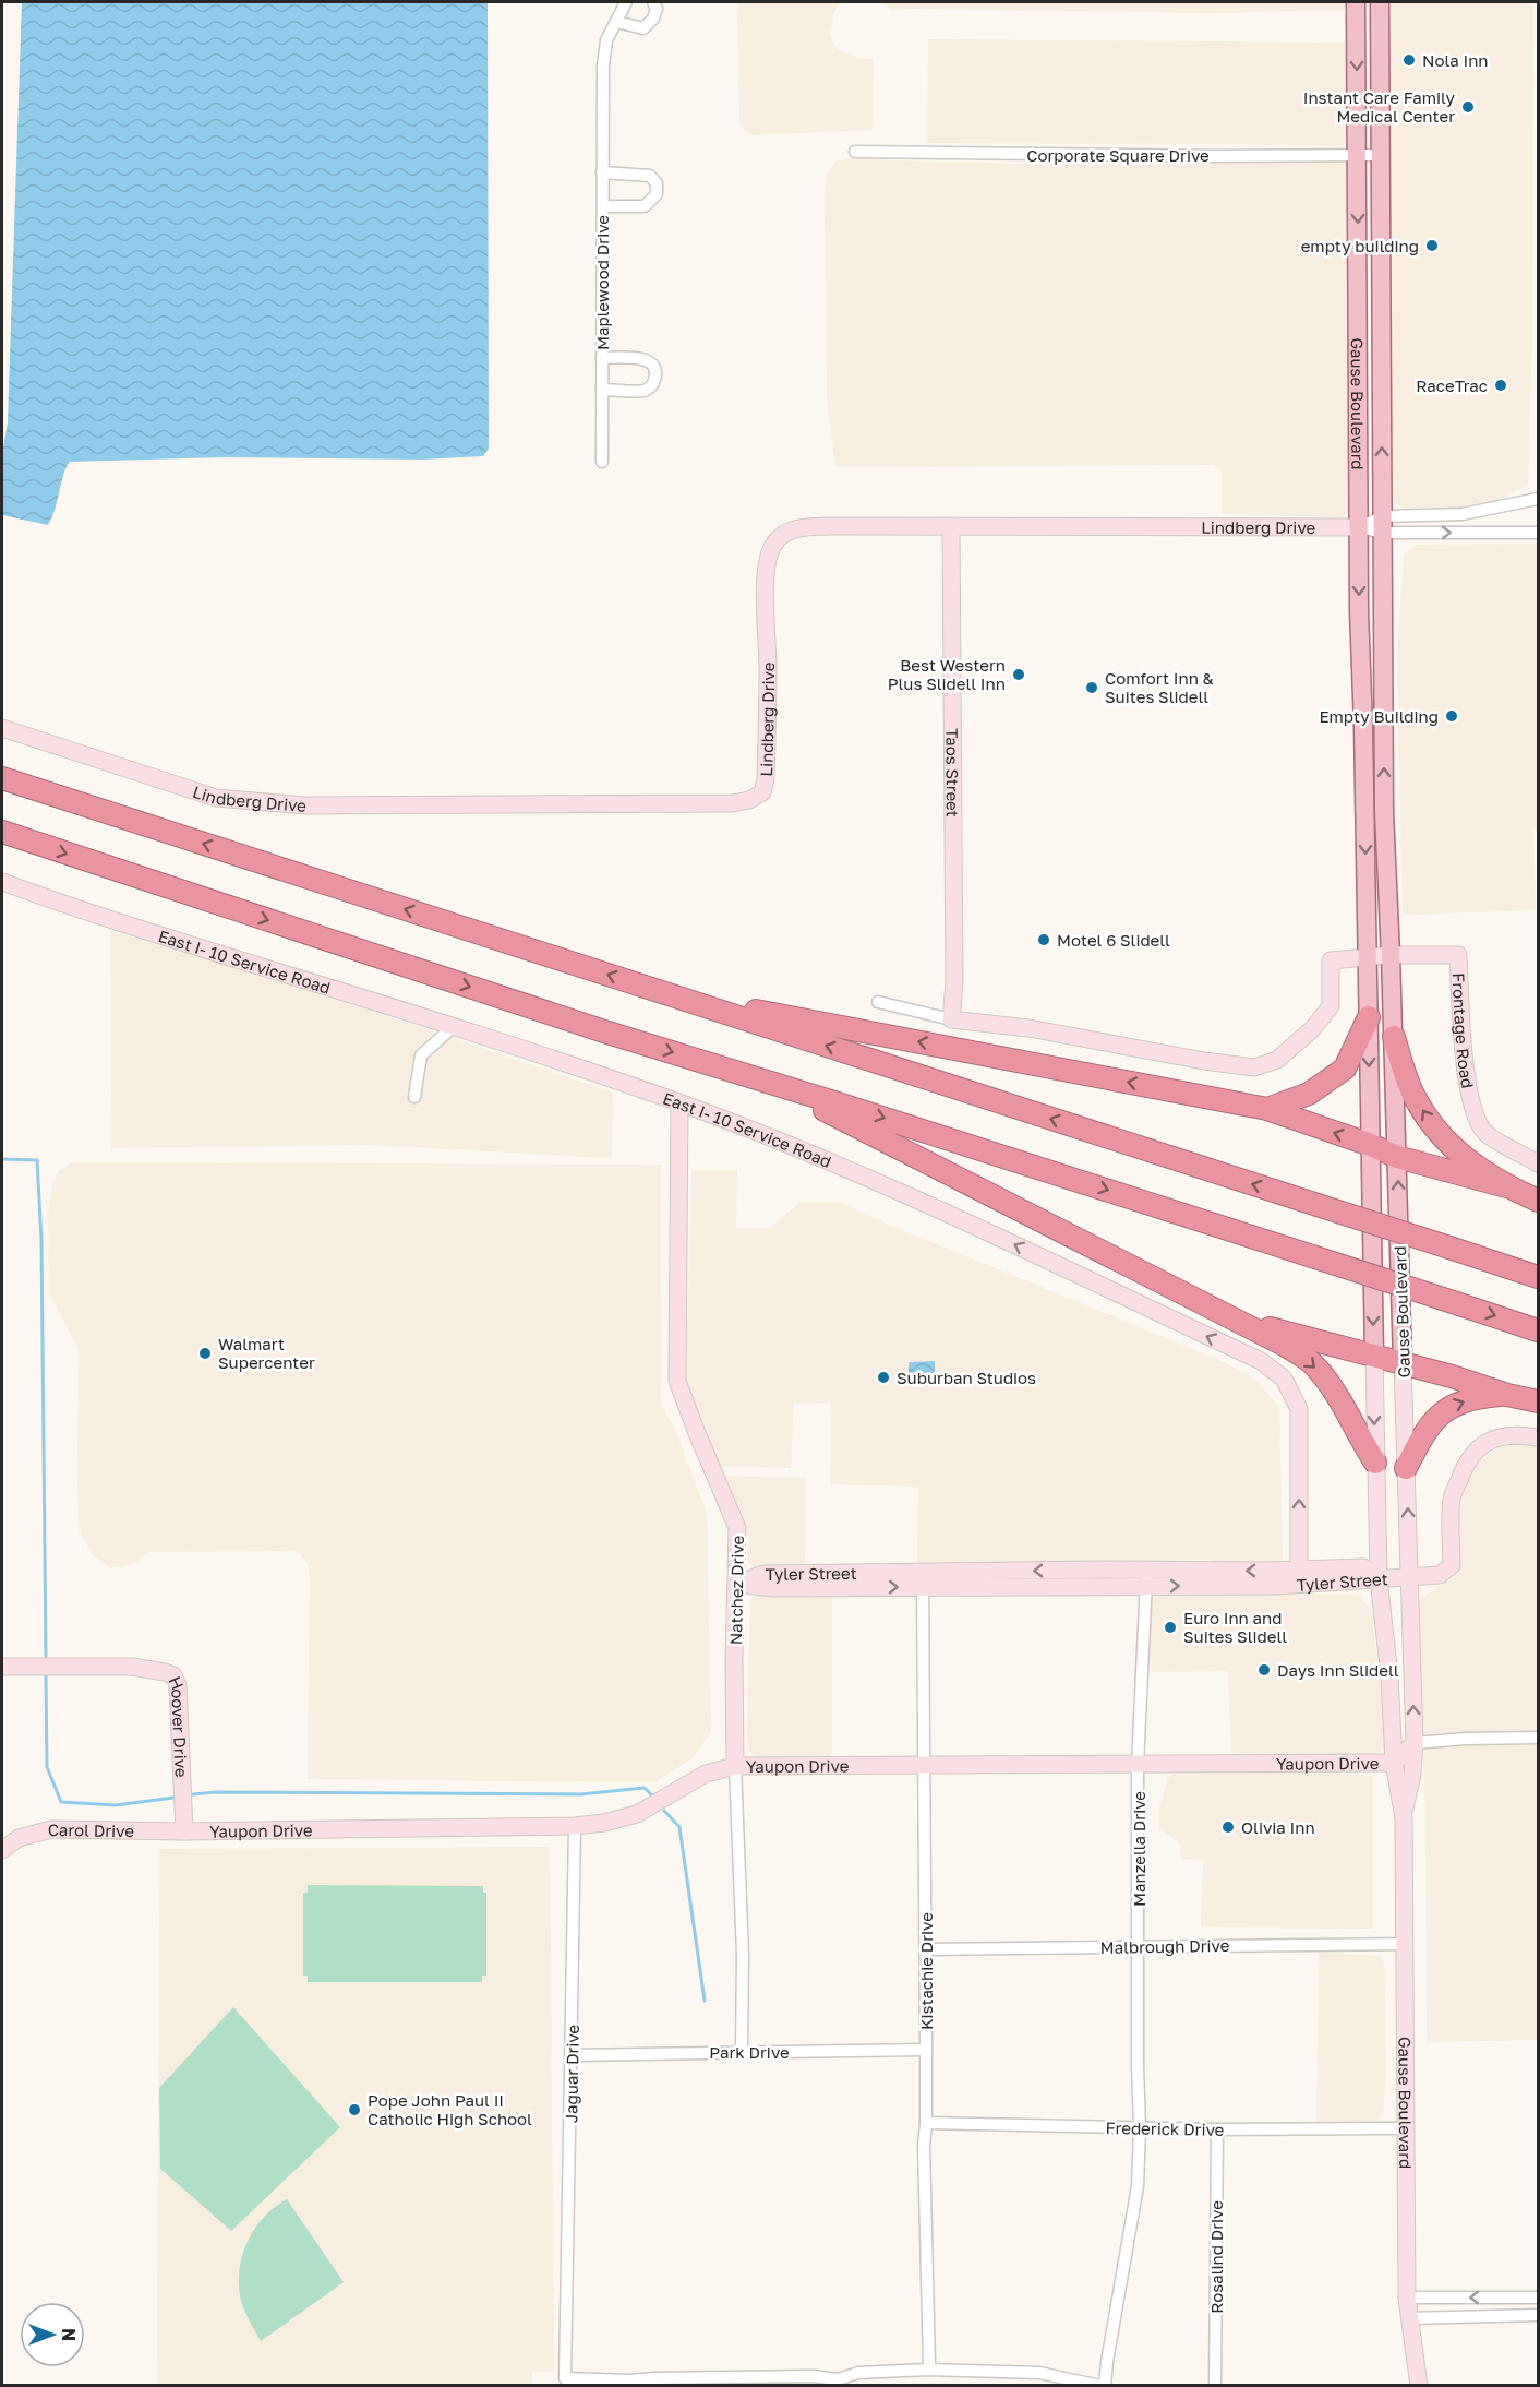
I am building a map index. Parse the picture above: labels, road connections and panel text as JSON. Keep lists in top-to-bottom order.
{
  "streets": {
    "main road": ["Gause Boulevard"],
    "street": [
      "Corporate Square Drive",
      "Maplewood Drive",
      "Lindberg Drive",
      "Taos Street",
      "East I- 10 Service Road",
      "Frontage Road",
      "Tyler Street",
      "Natchez Drive",
      "Hoover Drive",
      "Yaupon Drive",
      "Carol Drive",
      "Manzella Drive",
      "Malbrough Drive",
      "Kistachie Drive",
      "Park Drive",
      "Jaguar Drive",
      "Frederick Drive",
      "Rosalind Drive"
    ]
  },
  "crossings": [
    ["Corporate Square Drive", "Gause Boulevard"],
    ["Gause Boulevard", "Lindberg Drive"],
    ["Gause Boulevard", "Frontage Road"],
    ["Gause Boulevard", "Tyler Street"],
    ["Gause Boulevard", "Yaupon Drive"],
    ["Gause Boulevard", "Malbrough Drive"],
    ["Gause Boulevard", "Frederick Drive"],
    ["Lindberg Drive", "Taos Street"],
    ["Taos Street", "Frontage Road"],
    ["East I- 10 Service Road", "Tyler Street"],
    ["East I- 10 Service Road", "Natchez Drive"],
    ["Tyler Street", "Natchez Drive"],
    ["Tyler Street", "Manzella Drive"],
    ["Tyler Street", "Kistachie Drive"],
    ["Natchez Drive", "Yaupon Drive"],
    ["Natchez Drive", "Park Drive"],
    ["Hoover Drive", "Yaupon Drive"],
    ["Hoover Drive", "Carol Drive"],
    ["Yaupon Drive", "Carol Drive"],
    ["Yaupon Drive", "Manzella Drive"],
    ["Yaupon Drive", "Kistachie Drive"],
    ["Yaupon Drive", "Jaguar Drive"],
    ["Manzella Drive", "Malbrough Drive"],
    ["Manzella Drive", "Frederick Drive"],
    ["Malbrough Drive", "Kistachie Drive"],
    ["Kistachie Drive", "Park Drive"],
    ["Kistachie Drive", "Frederick Drive"],
    ["Park Drive", "Jaguar Drive"],
    ["Frederick Drive", "Rosalind Drive"]
  ],
  "one_way": ["East I- 10 Service Road"],
  "places": [
    "Nola Inn",
    "Instant Care Family Medical Center",
    "empty building",
    "RaceTrac",
    "Best Western Plus Slidell Inn",
    "Comfort Inn & Suites Slidell",
    "Empty Building",
    "Motel 6 Slidell",
    "Walmart Supercenter",
    "Suburban Studios",
    "Euro Inn and Suites Slidell",
    "Days Inn Slidell",
    "Olivia Inn",
    "Pope John Paul II Catholic High School"
  ],
  "north": "right"
}
